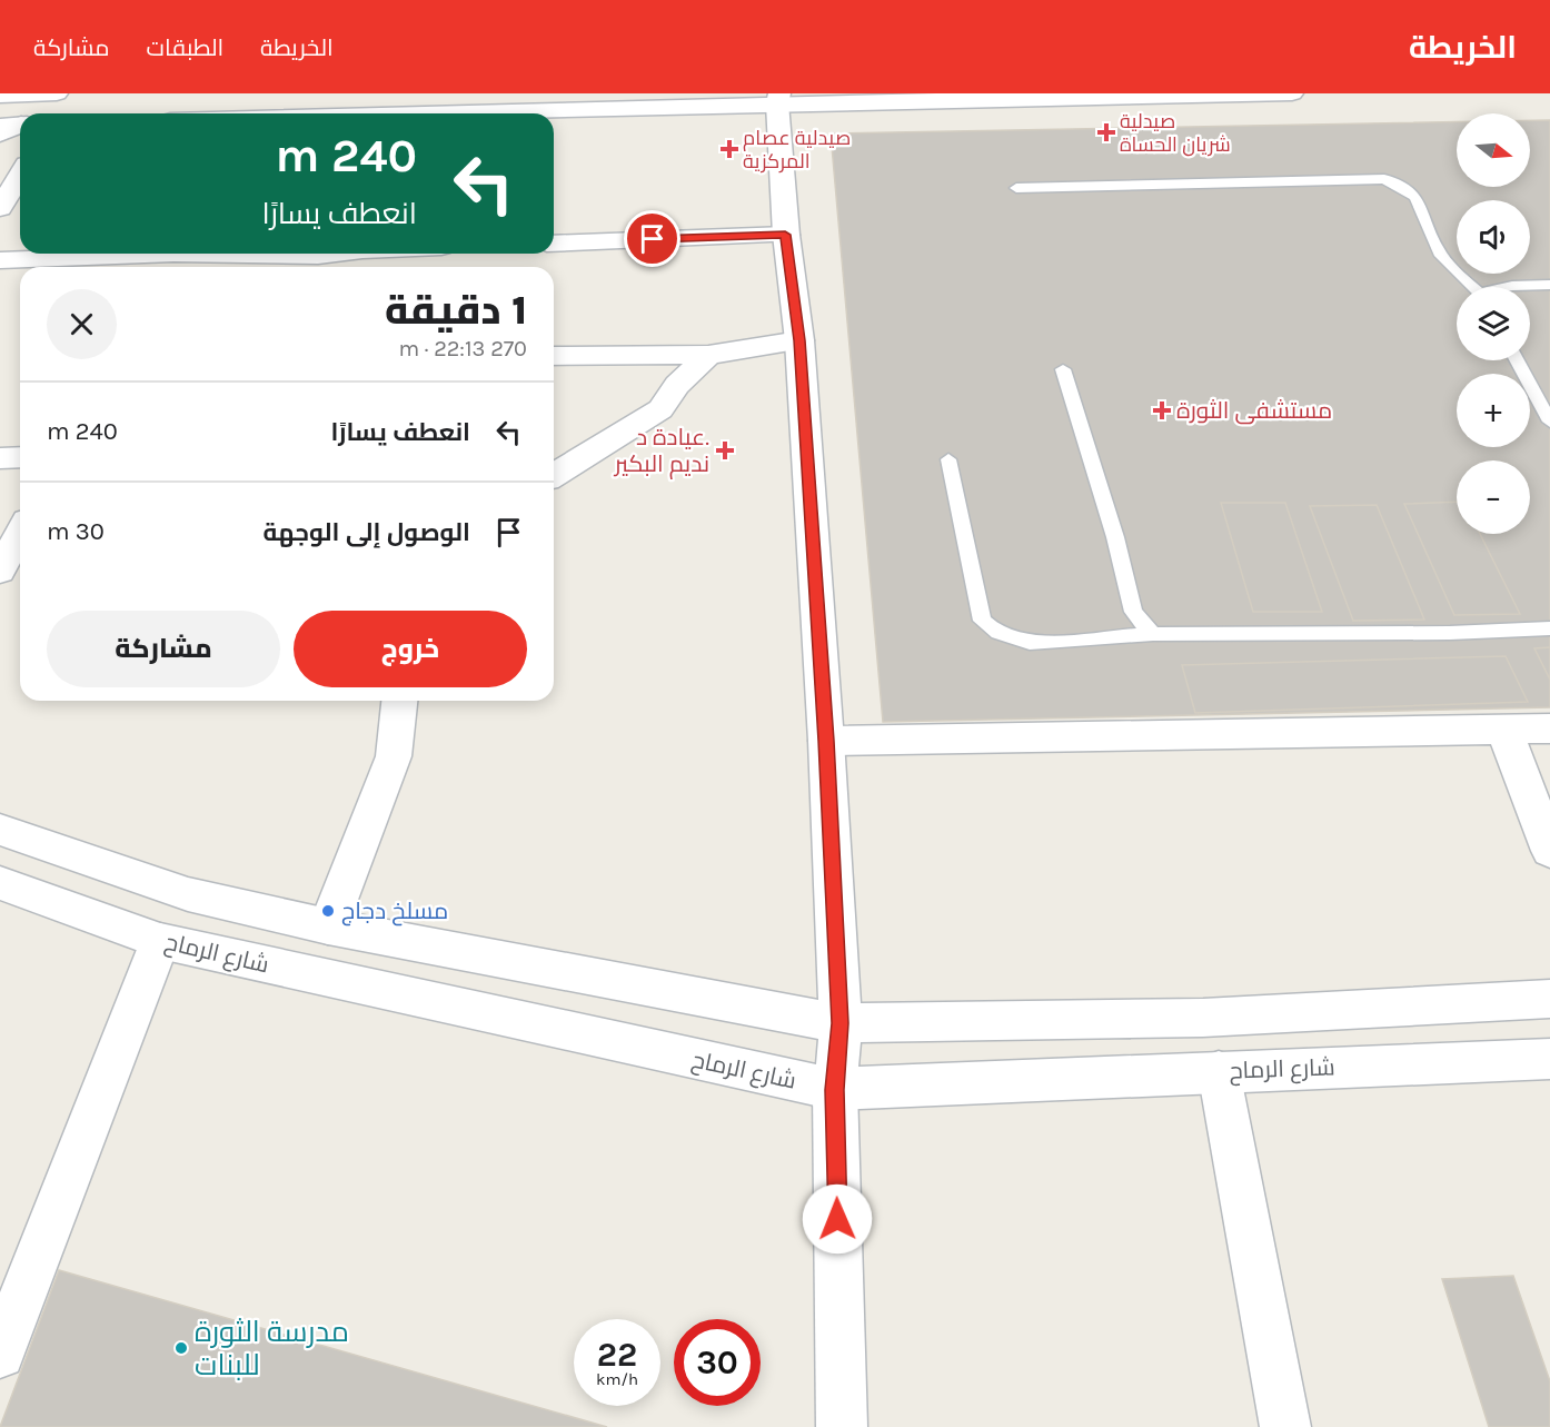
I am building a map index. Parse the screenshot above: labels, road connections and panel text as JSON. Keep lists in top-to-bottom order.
{
  "streets": {
    "street": ["شارع الرماح"]
  },
  "places": {
    "health": [
      "صيدلية شريان الحساة",
      "صيدلية عصام المركزية",
      "مستشفى الثورة",
      "عيادة د. نديم البكير"
    ],
    "other": ["مسلخ دجاج", "مدرسة الثورة للبنات"]
  },
  "north": "right",
  "page": {
    "header": "الخريطة",
    "nav": ["الخريطة", "الطبقات", "مشاركة"],
    "map_buttons": ["+", "−"],
    "turn": ["240 m", "انعطف يسارًا"],
    "heading": ["1 دقيقة", "270 m · 22:13"],
    "list": [
      {
        "name": "انعطف يسارًا",
        "value": "240 m"
      },
      {
        "name": "الوصول إلى الوجهة",
        "value": "30 m"
      }
    ],
    "buttons": ["خروج", "مشاركة"],
    "speed": "22 km/h",
    "limit": "30"
  }
}
